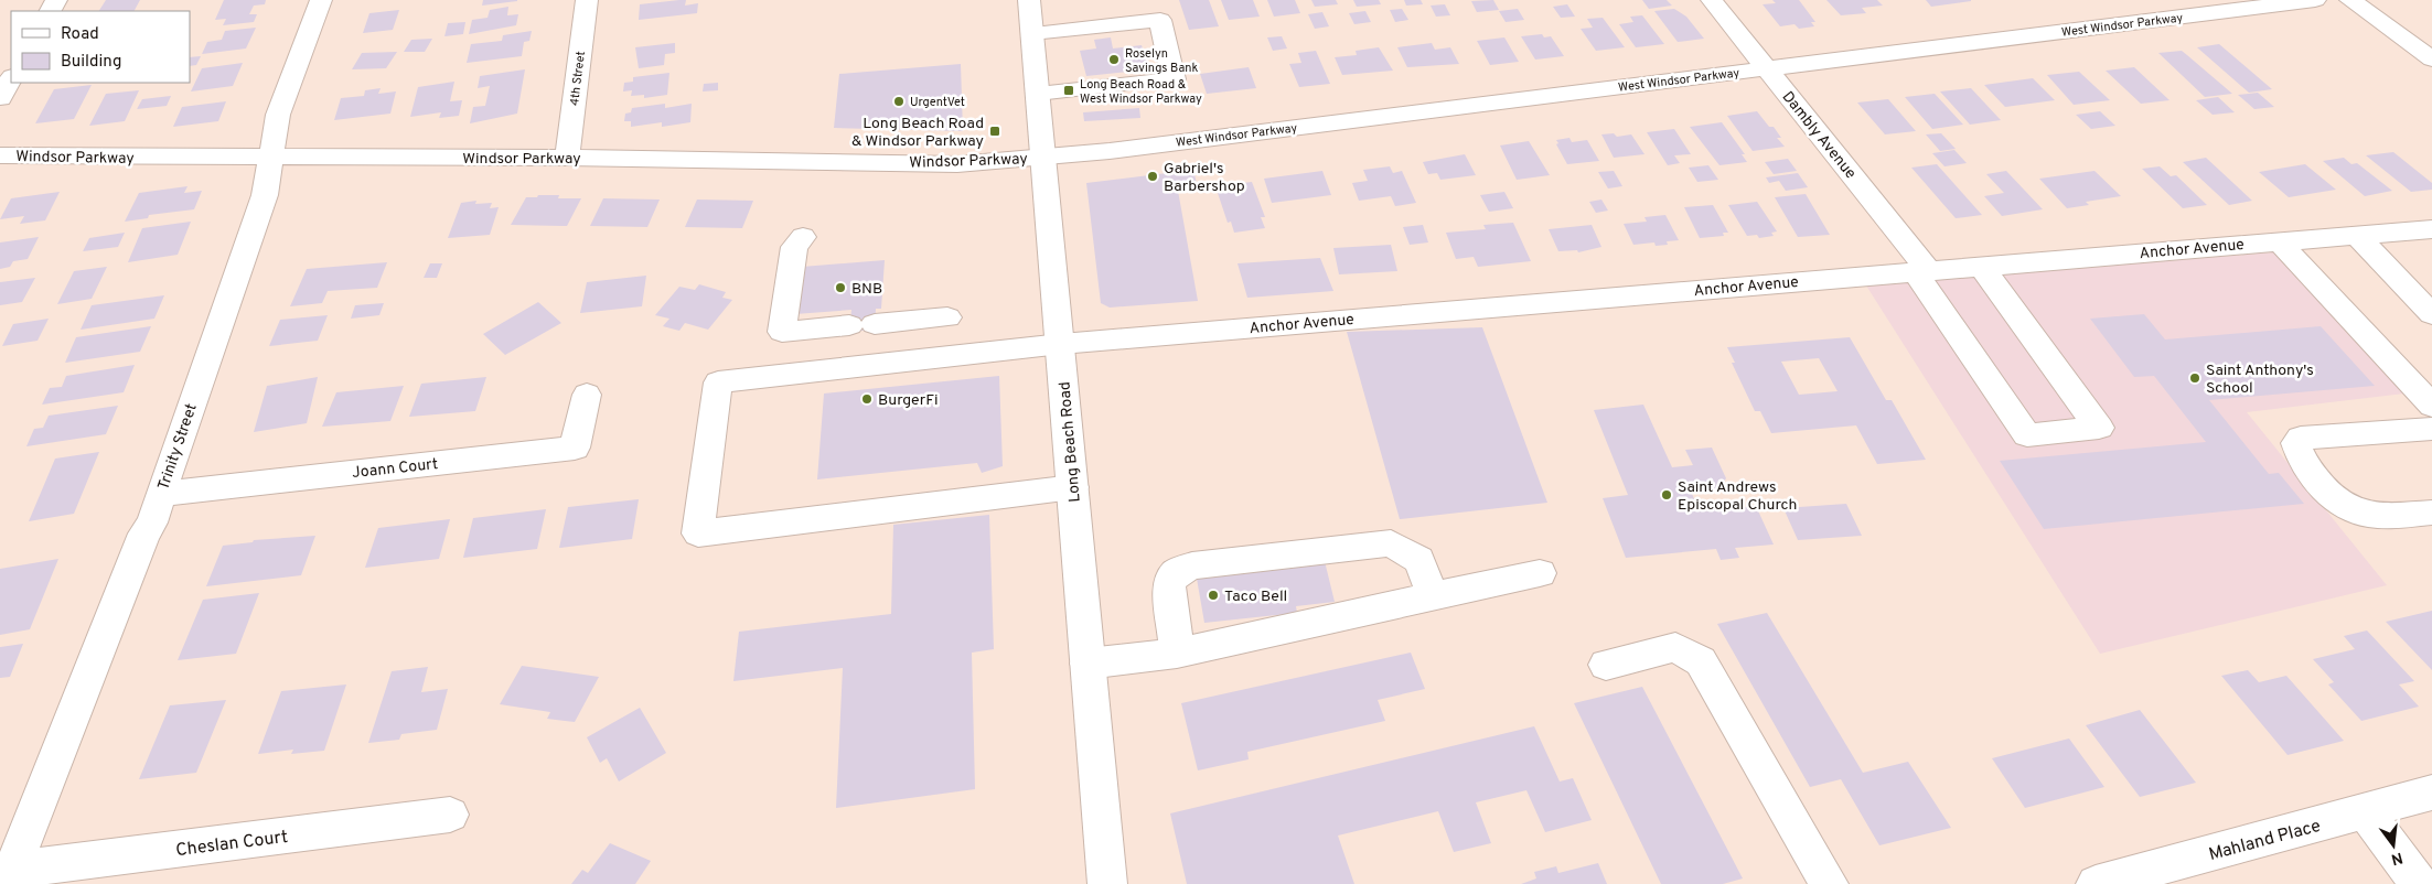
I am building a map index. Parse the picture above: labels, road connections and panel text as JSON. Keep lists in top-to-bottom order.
{
  "streets": {
    "street": [
      "West Windsor Parkway",
      "4th Street",
      "Dambly Avenue",
      "Windsor Parkway",
      "Anchor Avenue",
      "Long Beach Road",
      "Trinity Street",
      "Joann Court",
      "Mahland Place",
      "Cheslan Court"
    ]
  },
  "crossings": [
    ["West Windsor Parkway", "Dambly Avenue"],
    ["West Windsor Parkway", "Windsor Parkway"],
    ["West Windsor Parkway", "Long Beach Road"],
    ["4th Street", "Windsor Parkway"],
    ["Dambly Avenue", "Anchor Avenue"],
    ["Windsor Parkway", "Long Beach Road"],
    ["Windsor Parkway", "Trinity Street"],
    ["Anchor Avenue", "Long Beach Road"],
    ["Trinity Street", "Joann Court"],
    ["Trinity Street", "Cheslan Court"]
  ],
  "places": {
    "other": [
      "Roselyn Savings Bank",
      "UrgentVet",
      "Gabriel's Barbershop",
      "BNB",
      "Saint Anthony's School",
      "BurgerFi",
      "Saint Andrews Episcopal Church",
      "Taco Bell"
    ],
    "transit": ["Long Beach Road & West Windsor Parkway", "Long Beach Road & Windsor Parkway"]
  },
  "legend": ["Road", "Building"],
  "north": "bottom"
}
